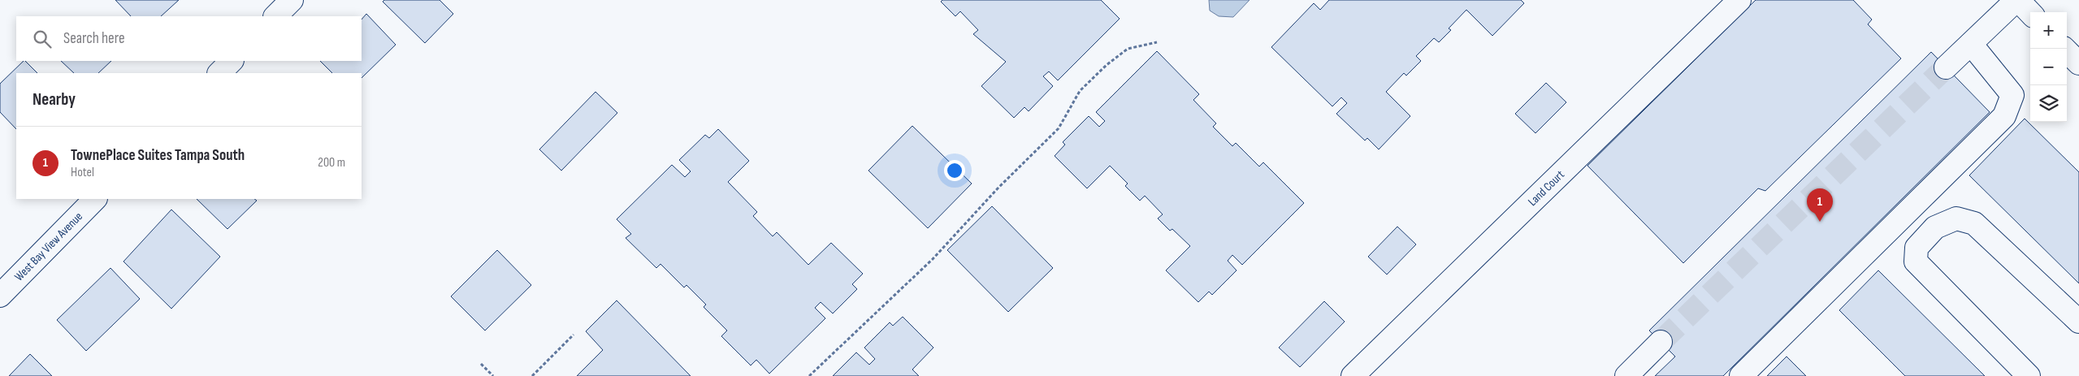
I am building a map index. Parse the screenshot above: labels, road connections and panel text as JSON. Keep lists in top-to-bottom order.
{
  "streets": {
    "street": ["Land Court", "West Bay View Avenue"]
  },
  "page": {
    "map_buttons": ["+", "−"],
    "search": "Search here",
    "heading": "Nearby",
    "list": [
      {
        "mark": "1",
        "name": "TownePlace Suites Tampa South",
        "note": "Hotel",
        "value": "200 m"
      }
    ],
    "pins": "1"
  }
}
